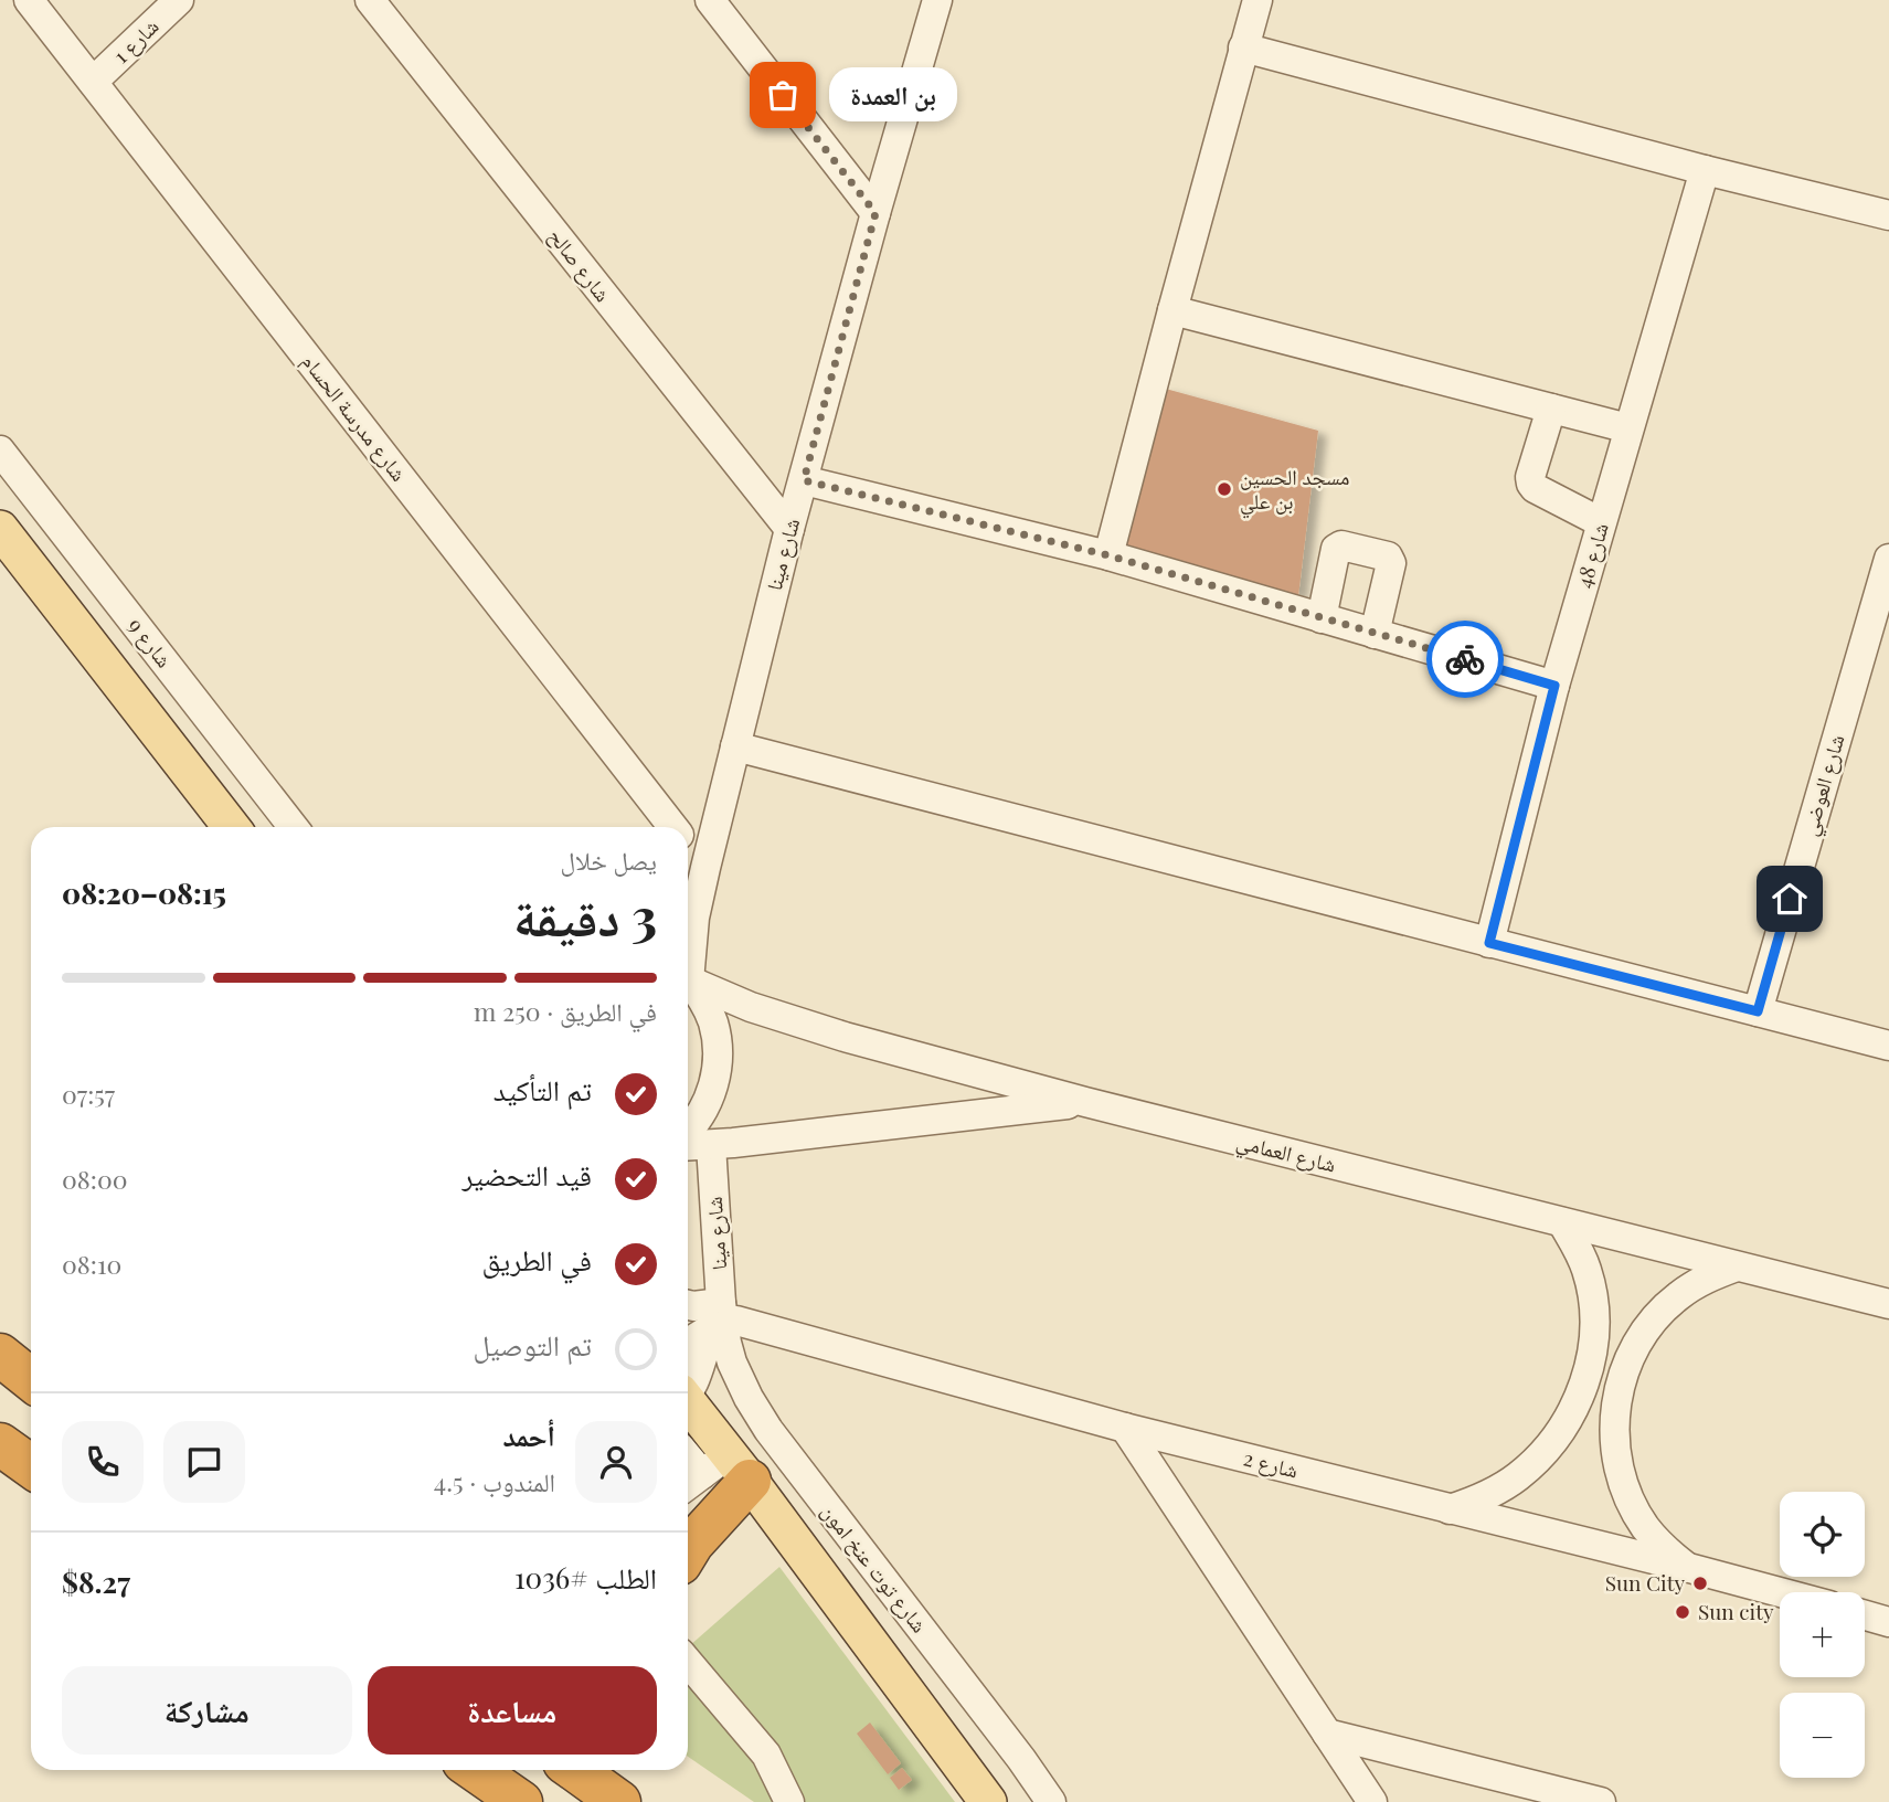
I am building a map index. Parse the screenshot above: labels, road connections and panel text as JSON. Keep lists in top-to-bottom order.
{
  "streets": {
    "street": [
      "شارع 1",
      "شارع صالح",
      "شارع مدرسة الحسام",
      "شارع مينا",
      "شارع 48",
      "شارع 9",
      "شارع العوضي",
      "شارع العمامي",
      "شارع 2",
      "شارع توت عنخ امون"
    ]
  },
  "crossings": [
    ["شارع 1", "شارع مدرسة الحسام"],
    ["شارع صالح", "شارع مينا"],
    ["شارع مدرسة الحسام", "شارع مينا"],
    ["شارع مينا", "شارع 2"],
    ["شارع مينا", "شارع توت عنخ امون"],
    ["شارع 2", "شارع توت عنخ امون"]
  ],
  "places": [
    "بن العمدة",
    "مسجد الحسين بن علي",
    "Sun City",
    "Sun city"
  ],
  "page": {
    "bubble": "بن العمدة",
    "heading": ["3 دقيقة", "يصل خلال", "08:15–08:20"],
    "panel": [
      "أحمد",
      "المندوب · 4.5",
      "الطلب #1036",
      "$8.27"
    ],
    "bar": "في الطريق · 250 m",
    "list": [
      ["تم التأكيد", "07:57"],
      ["قيد التحضير", "08:00"],
      ["في الطريق", "08:10"],
      "تم التوصيل"
    ],
    "map_buttons": ["+", "−"],
    "buttons": ["مساعدة", "مشاركة"]
  }
}
